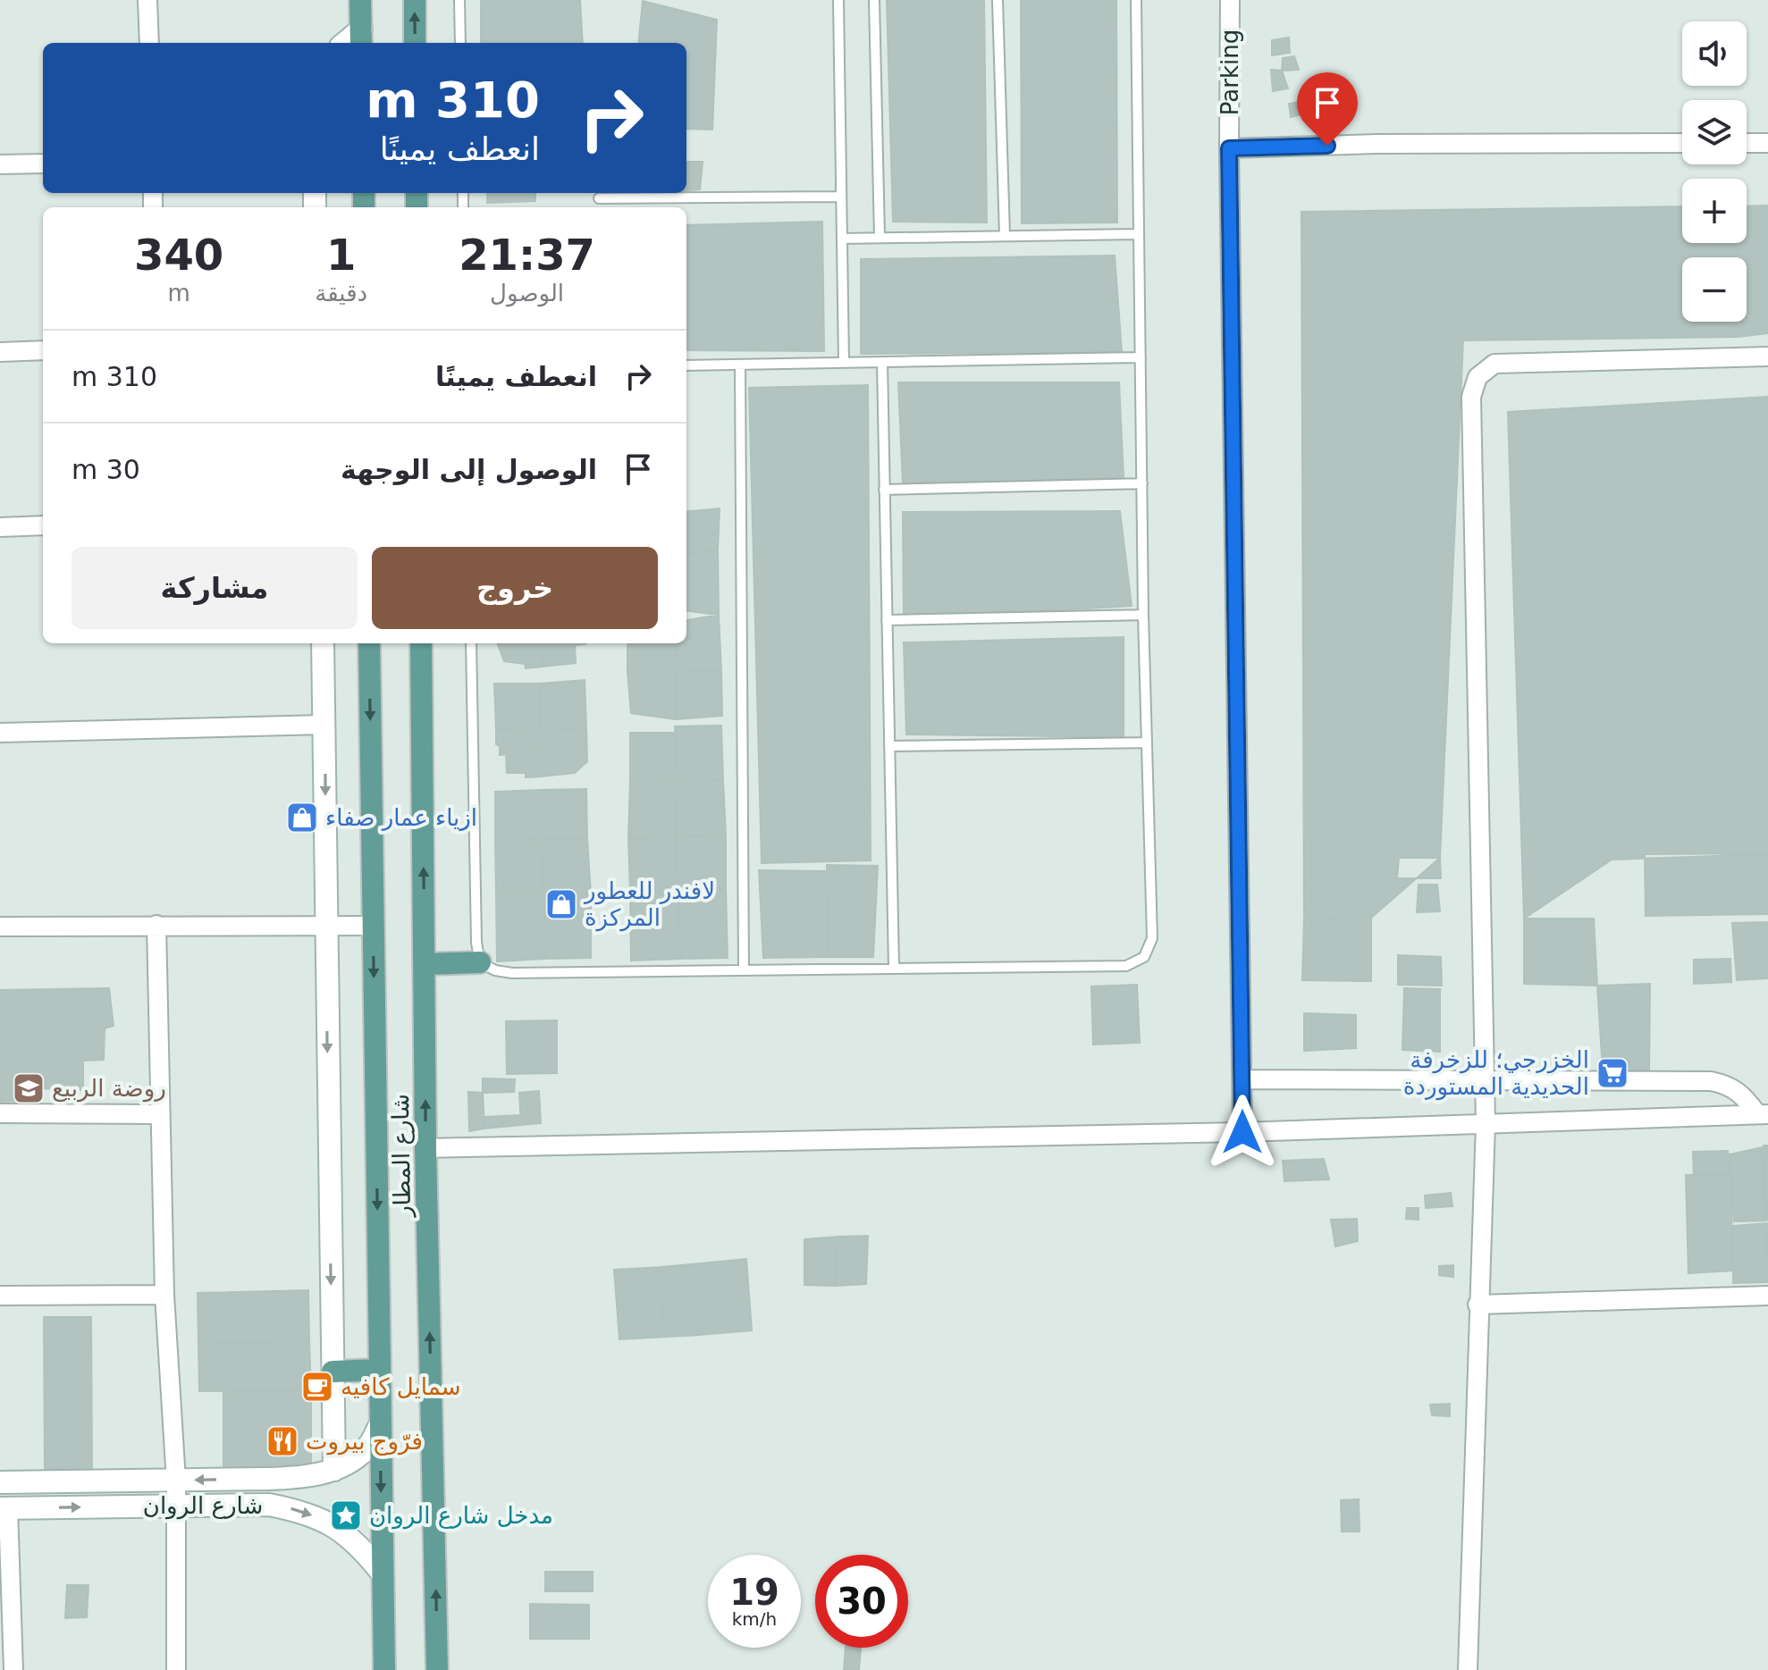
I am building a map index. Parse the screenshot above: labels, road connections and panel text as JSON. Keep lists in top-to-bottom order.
{
  "streets": {
    "main road": ["شارع المطار"],
    "street": ["Parking", "شارع الروان"]
  },
  "crossings": [
    ["شارع المطار", "شارع الروان"]
  ],
  "places": {
    "shop": ["ازياء عمار صفاء", "لافندر للعطور المركزة"],
    "supermarket": ["الخزرجي؛ للزخرفة الحديدية المستوردة"],
    "school or university": ["روضة الربيع"],
    "cafe": ["سمايل كافيه"],
    "restaurant": ["فرّوج بيروت"],
    "place": ["مدخل شارع الروان"]
  },
  "page": {
    "map_buttons": ["+", "−"],
    "turn": ["310 m", "انعطف يمينًا"],
    "eta": [
      "21:37",
      "الوصول",
      "1",
      "دقيقة",
      "340",
      "m"
    ],
    "list": [
      {
        "name": "انعطف يمينًا",
        "value": "310 m"
      },
      {
        "name": "الوصول إلى الوجهة",
        "value": "30 m"
      }
    ],
    "buttons": ["خروج", "مشاركة"],
    "speed": "19 km/h",
    "limit": "30"
  }
}
